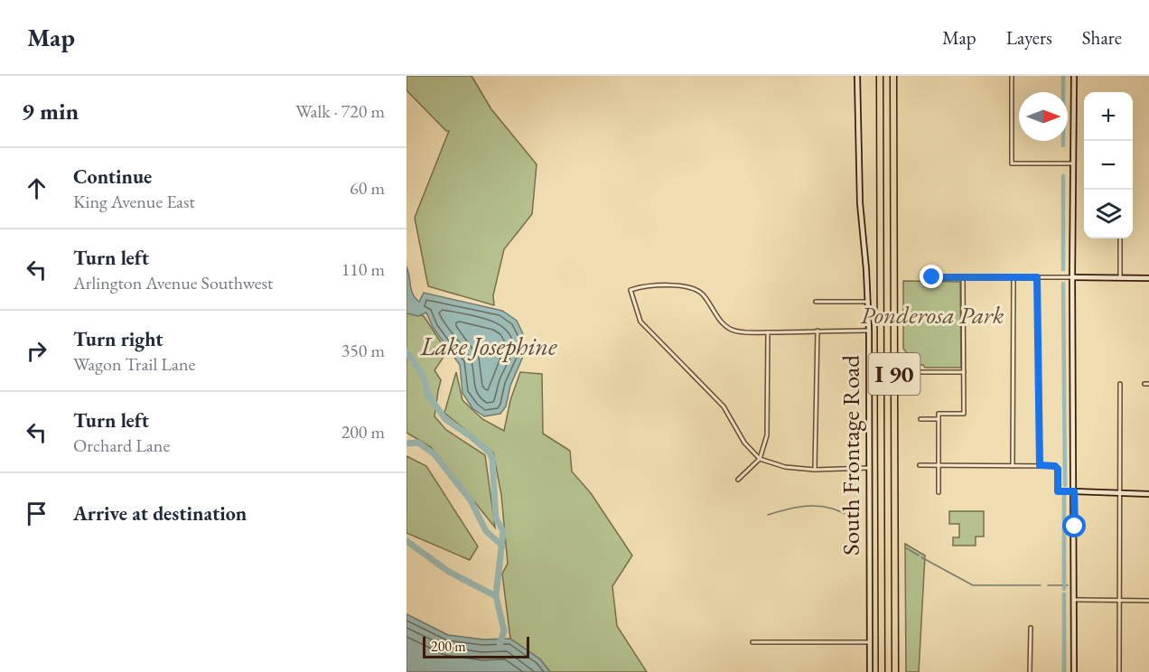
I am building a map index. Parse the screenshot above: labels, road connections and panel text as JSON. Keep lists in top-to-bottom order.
{
  "streets": {
    "highway": ["I 90"],
    "main road": ["South Frontage Road"]
  },
  "water": ["Lake Josephine"],
  "parks": ["Ponderosa Park"],
  "scale_bar": "200 m",
  "north": "right",
  "page": {
    "header": "Map",
    "nav": ["Map", "Layers", "Share"],
    "heading": ["9 min", "Walk · 720 m"],
    "map_buttons": ["+", "−"],
    "list": [
      ["Continue", "King Avenue East", "60 m"],
      ["Turn left", "Arlington Avenue Southwest", "110 m"],
      ["Turn right", "Wagon Trail Lane", "350 m"],
      ["Turn left", "Orchard Lane", "200 m"],
      "Arrive at destination"
    ],
    "scale": "200 m"
  }
}
